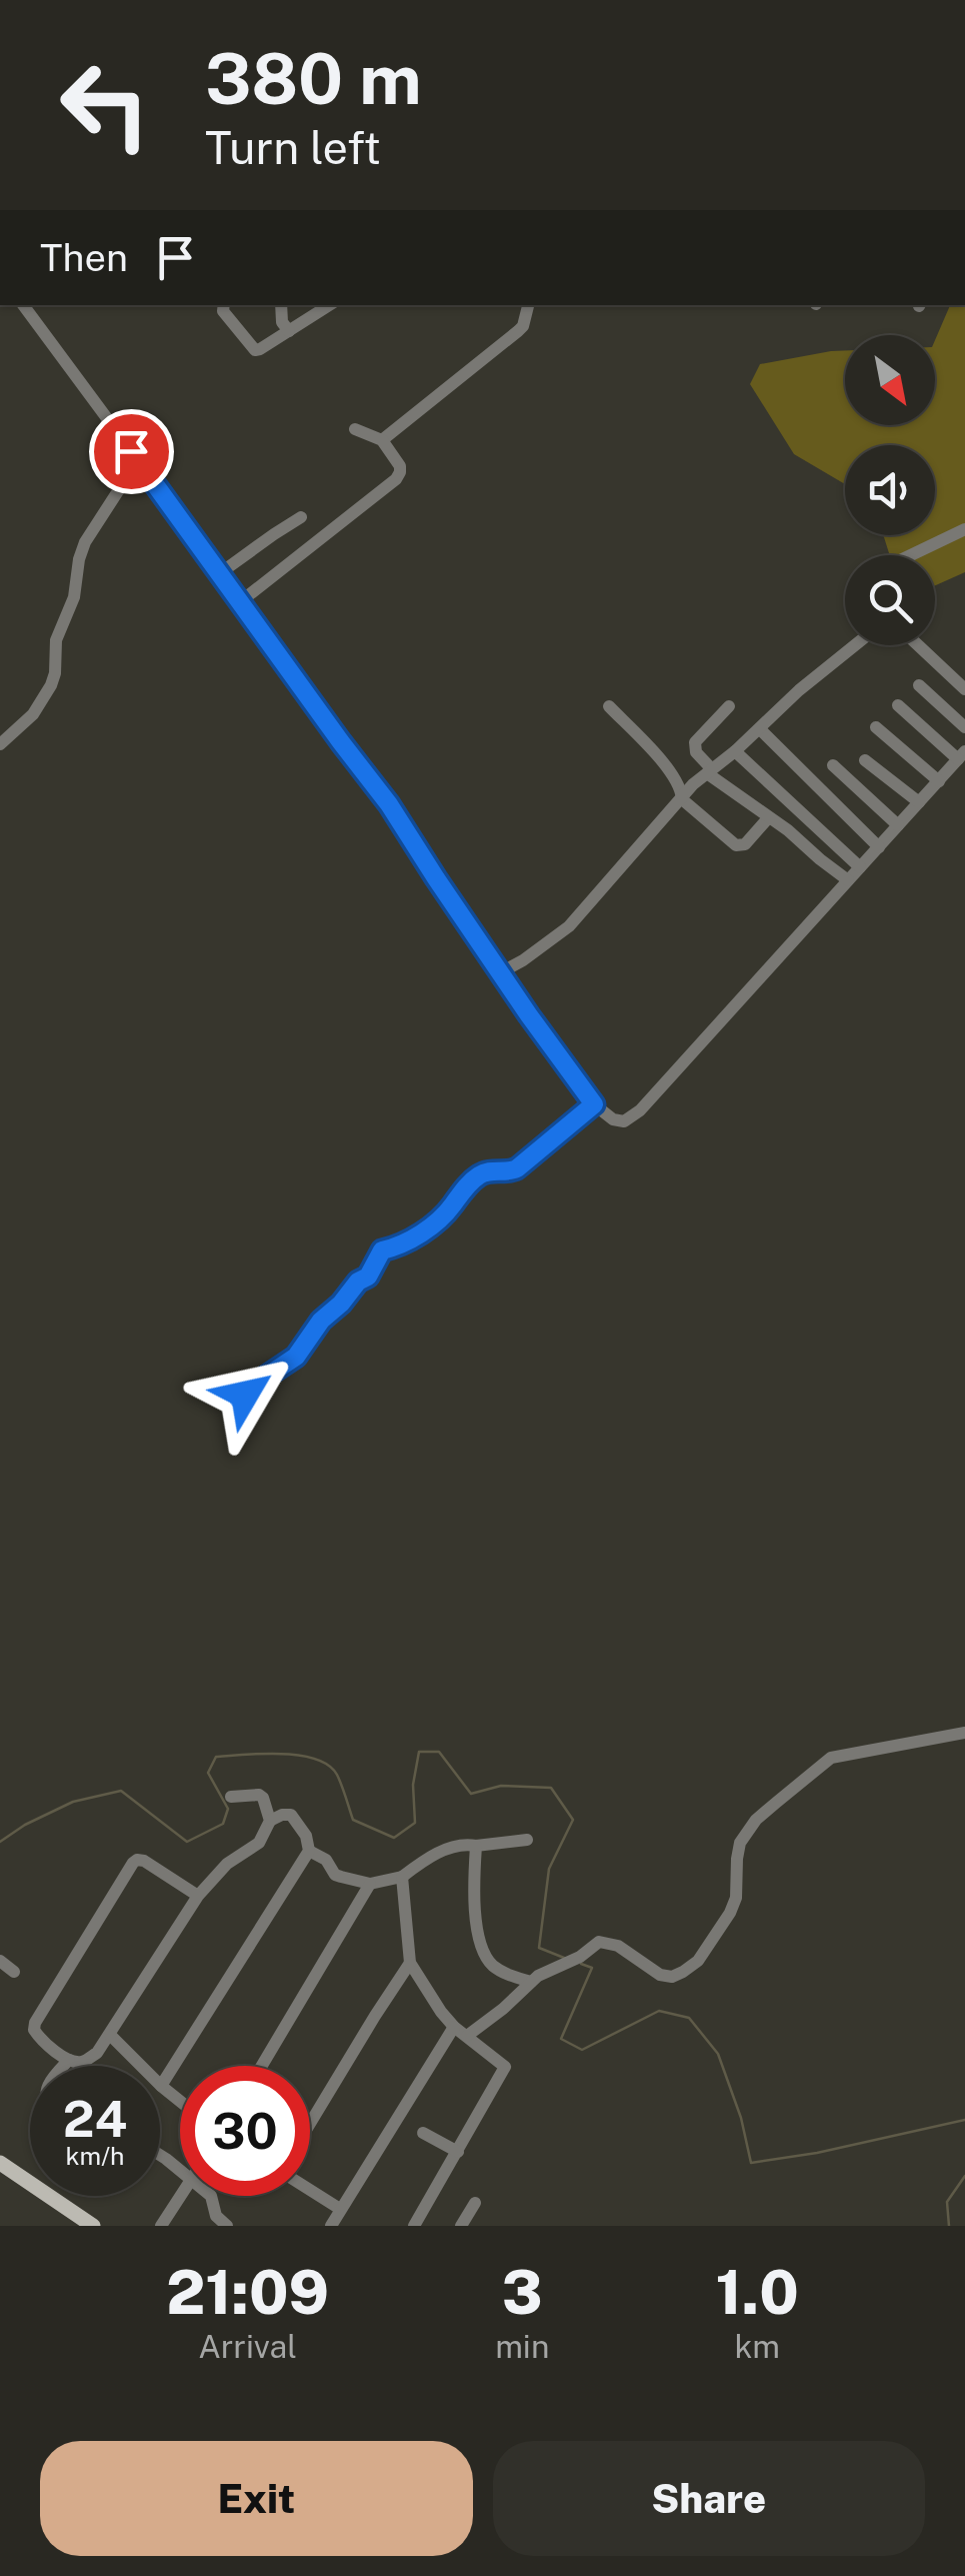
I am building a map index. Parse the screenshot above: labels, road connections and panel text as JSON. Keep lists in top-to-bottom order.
{
  "north": "bottom right",
  "page": {
    "turn": ["380 m", "Turn left"],
    "then": "Then",
    "speed": "24 km/h",
    "limit": "30",
    "eta": [
      "21:09",
      "Arrival",
      "3",
      "min",
      "1.0",
      "km"
    ],
    "buttons": ["Exit", "Share"]
  }
}
